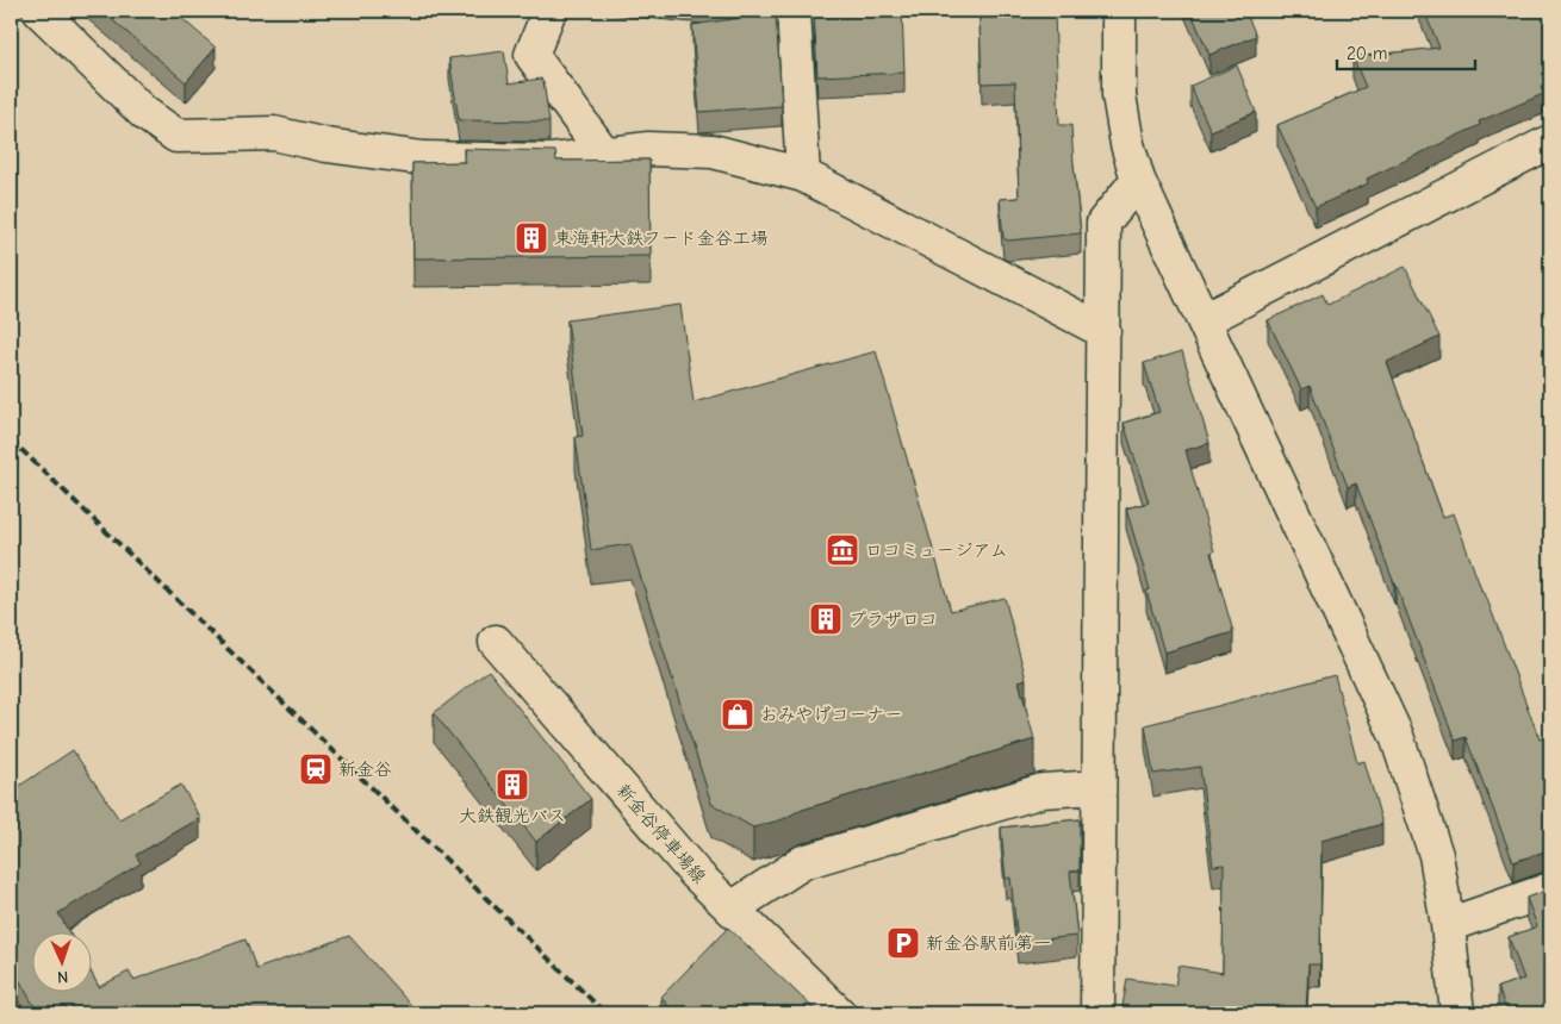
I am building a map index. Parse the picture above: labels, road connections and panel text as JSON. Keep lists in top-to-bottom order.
{
  "streets": {
    "street": ["新金谷停車場線"]
  },
  "places": {
    "building": ["東海軒大鉄フード金谷工場", "プラザロコ", "大鉄観光バス"],
    "museum": ["ロコミュージアム"],
    "shop": ["おみやげコーナー"],
    "station": ["新金谷"],
    "parking": ["新金谷駅前第一"]
  },
  "scale_bar": "20 m",
  "north": "bottom"
}
